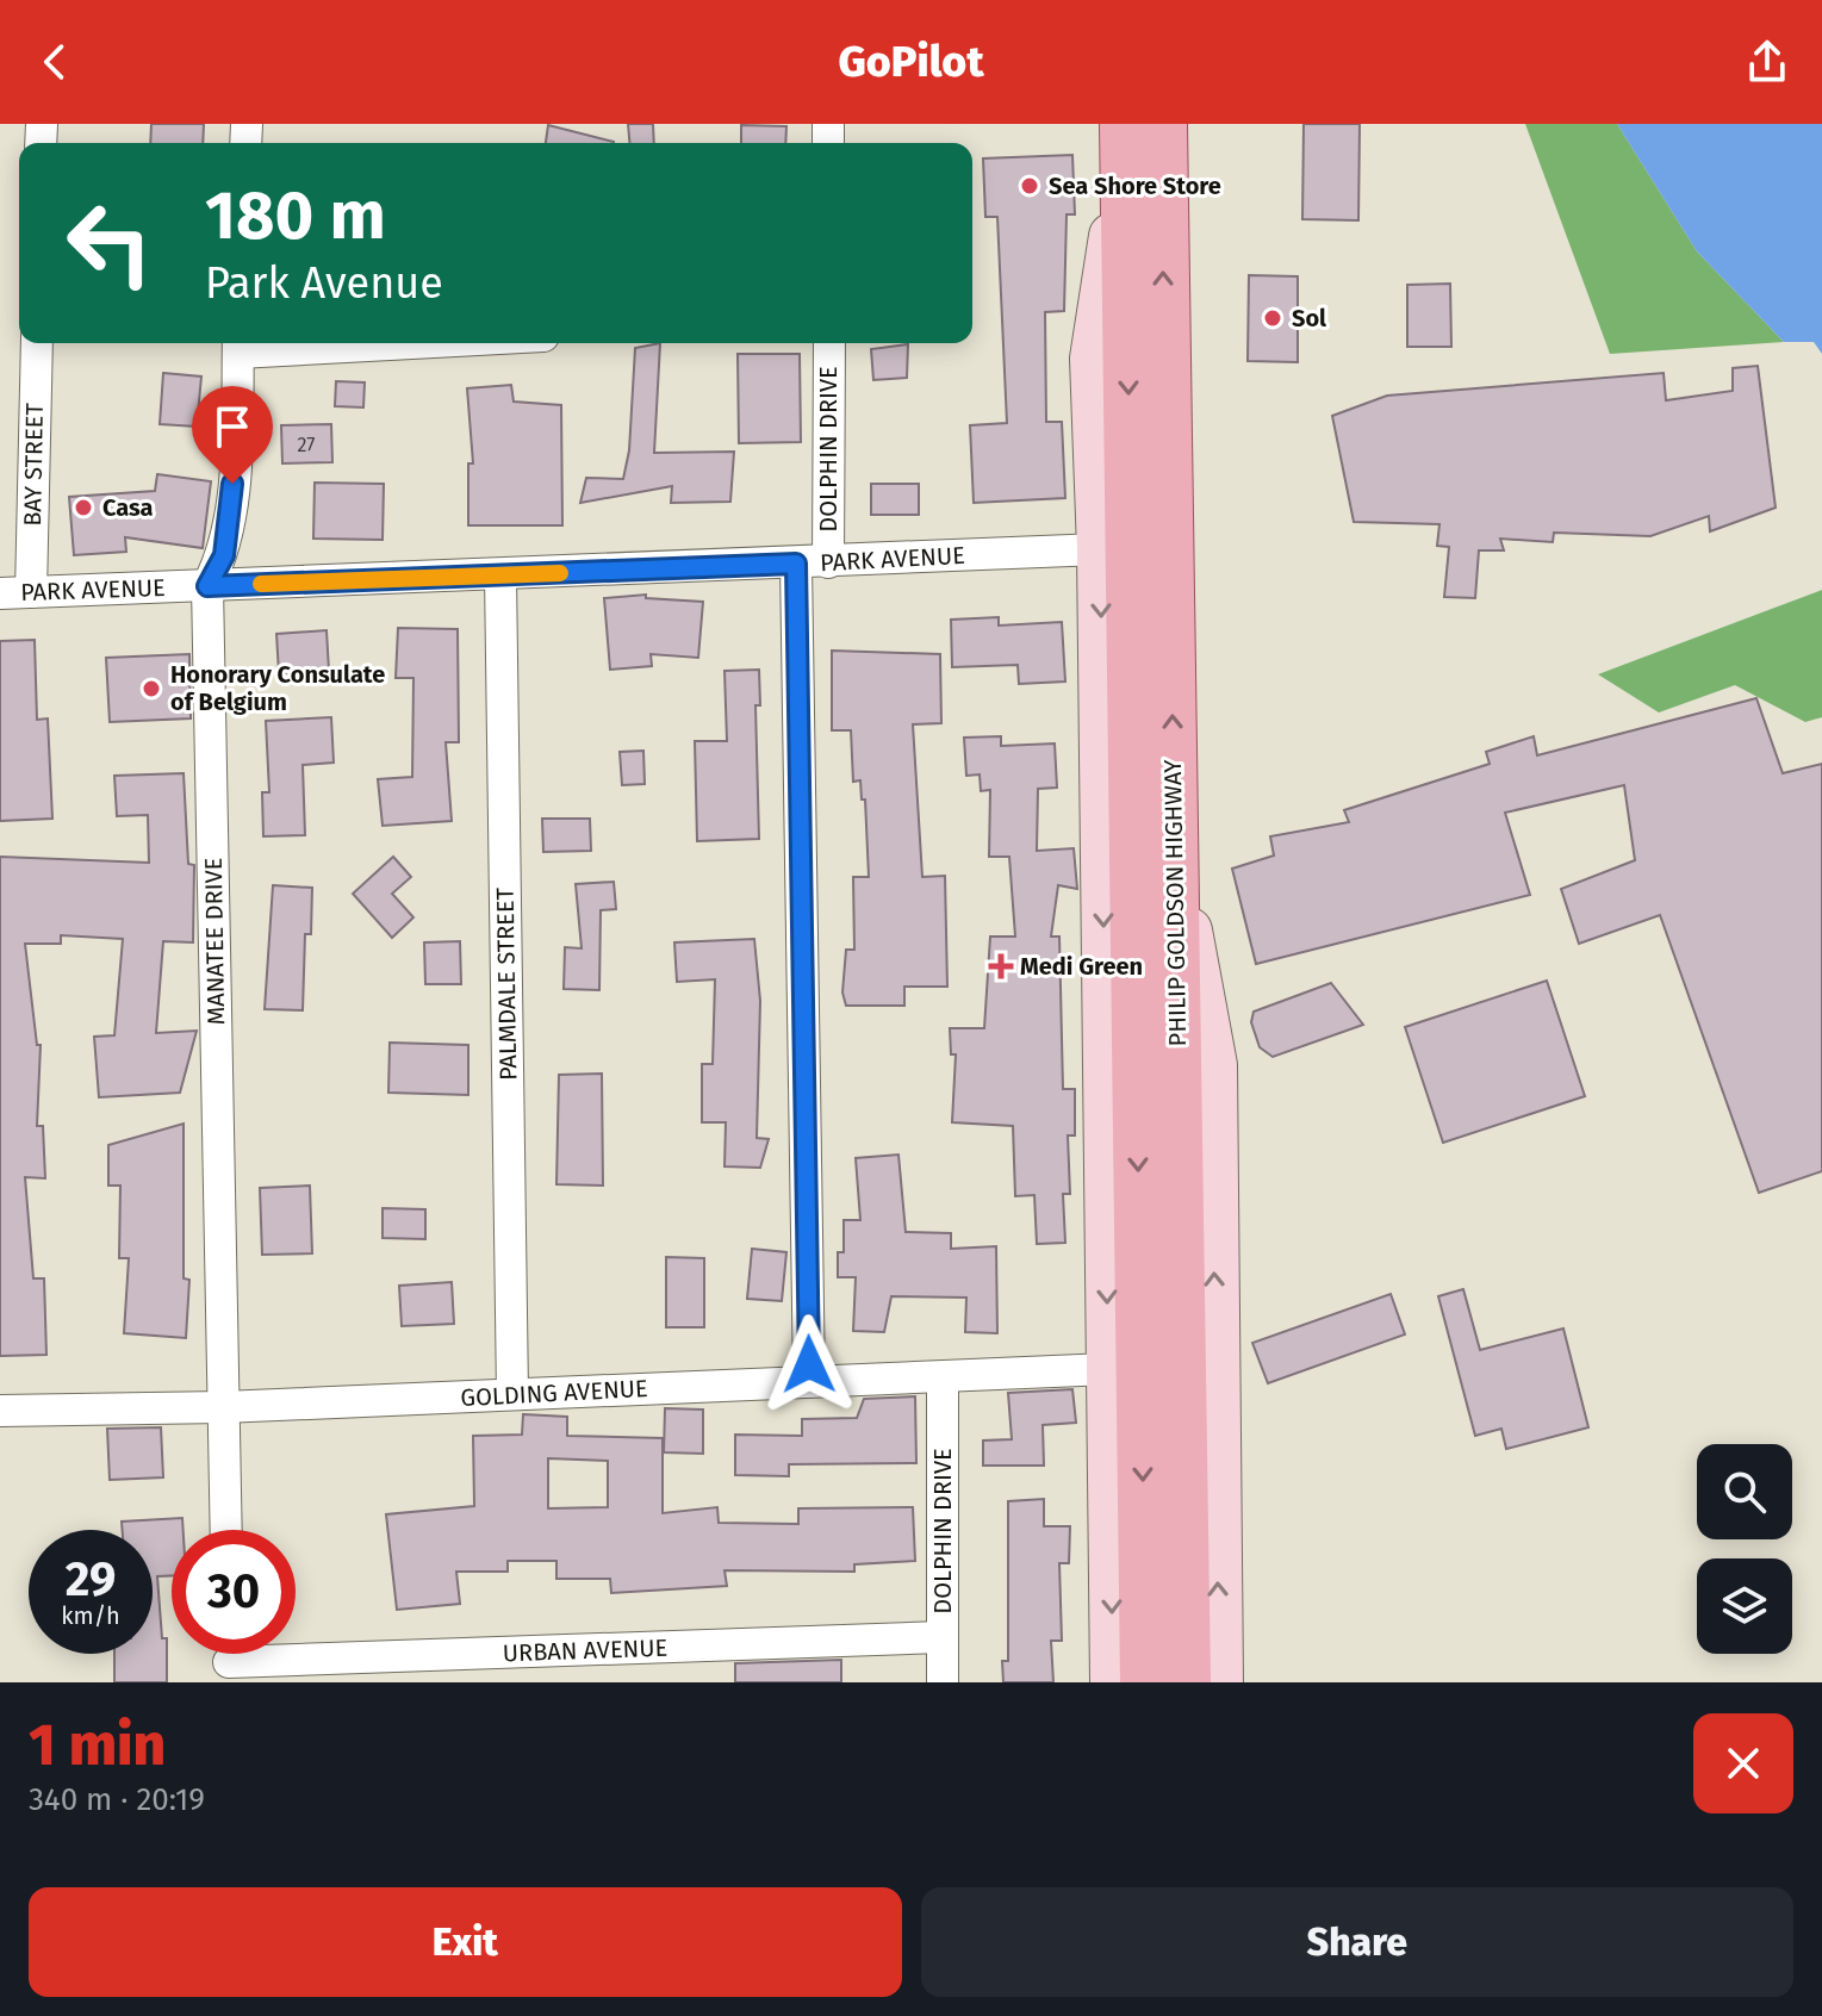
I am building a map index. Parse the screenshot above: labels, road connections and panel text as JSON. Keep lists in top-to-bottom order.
{
  "streets": {
    "main road": ["PHILIP GOLDSON HIGHWAY"],
    "street": [
      "DOLPHIN DRIVE",
      "BAY STREET",
      "PARK AVENUE",
      "MANATEE DRIVE",
      "PALMDALE STREET",
      "GOLDING AVENUE",
      "URBAN AVENUE"
    ]
  },
  "crossings": [
    ["DOLPHIN DRIVE", "PARK AVENUE"],
    ["DOLPHIN DRIVE", "GOLDING AVENUE"],
    ["DOLPHIN DRIVE", "URBAN AVENUE"],
    ["BAY STREET", "PARK AVENUE"],
    ["PARK AVENUE", "MANATEE DRIVE"],
    ["PARK AVENUE", "PALMDALE STREET"],
    ["MANATEE DRIVE", "GOLDING AVENUE"],
    ["PALMDALE STREET", "GOLDING AVENUE"]
  ],
  "places": {
    "other": [
      "Sea Shore Store",
      "Sol",
      "Casa",
      "Honorary Consulate of Belgium"
    ],
    "health": ["Medi Green"]
  },
  "house_numbers": ["27"],
  "page": {
    "header": "GoPilot",
    "turn": ["180 m", "Park Avenue"],
    "speed": "29 km/h",
    "limit": "30",
    "heading": ["1 min", "340 m · 20:19"],
    "buttons": ["Exit", "Share"]
  }
}
